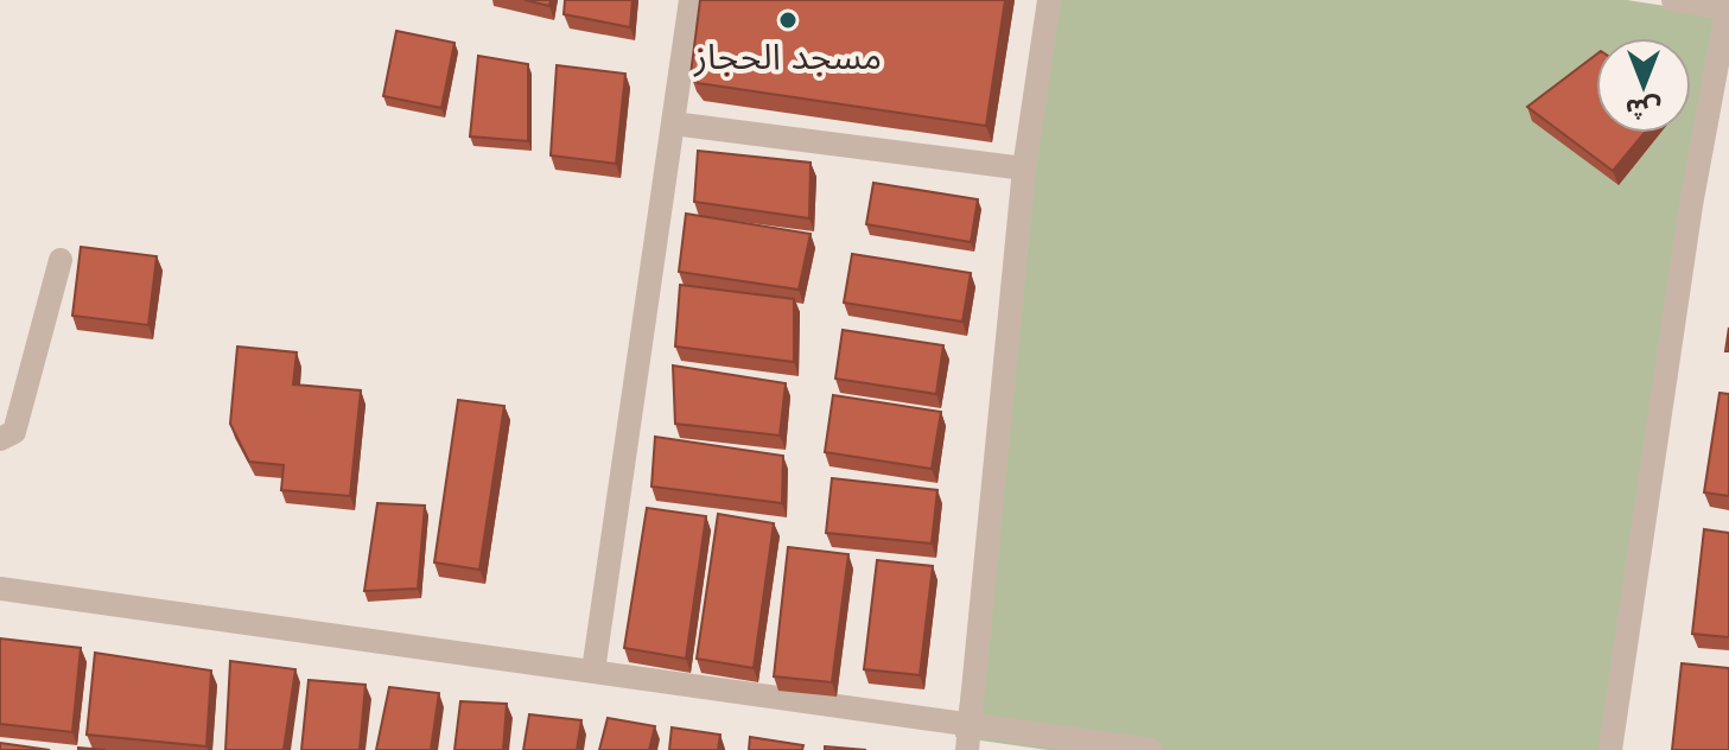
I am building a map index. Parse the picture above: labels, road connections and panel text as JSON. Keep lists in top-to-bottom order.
{
  "places": ["مسجد الحجاز"],
  "north": "bottom"
}
